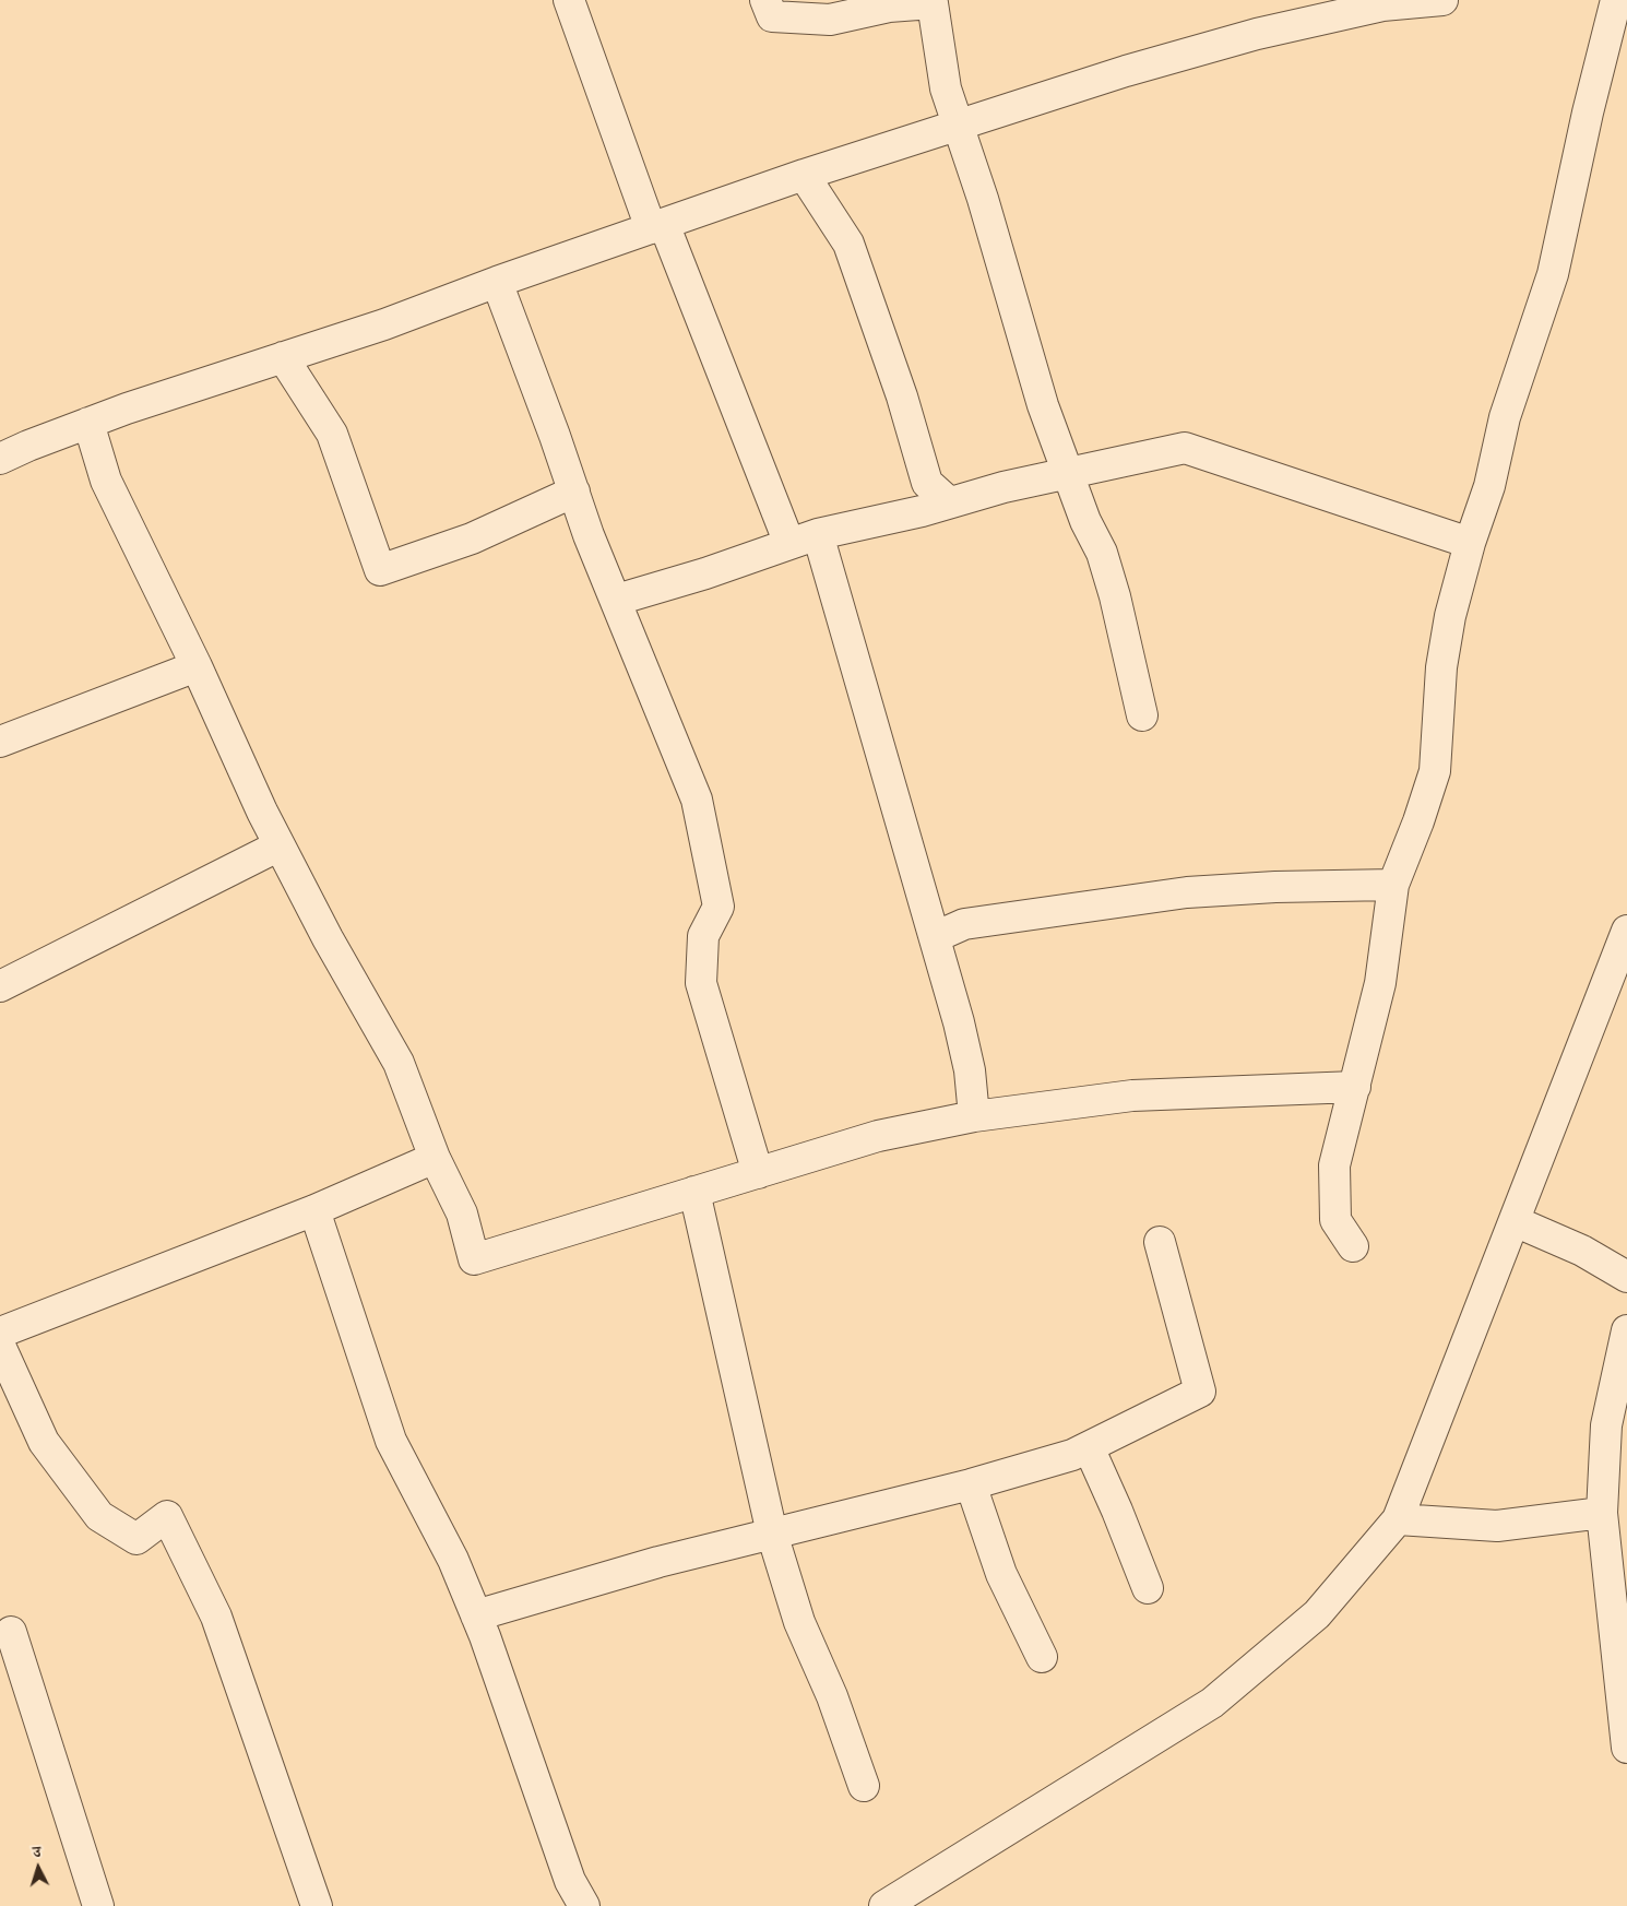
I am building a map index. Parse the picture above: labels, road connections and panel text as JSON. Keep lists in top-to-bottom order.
{
  "north": "top"
}
